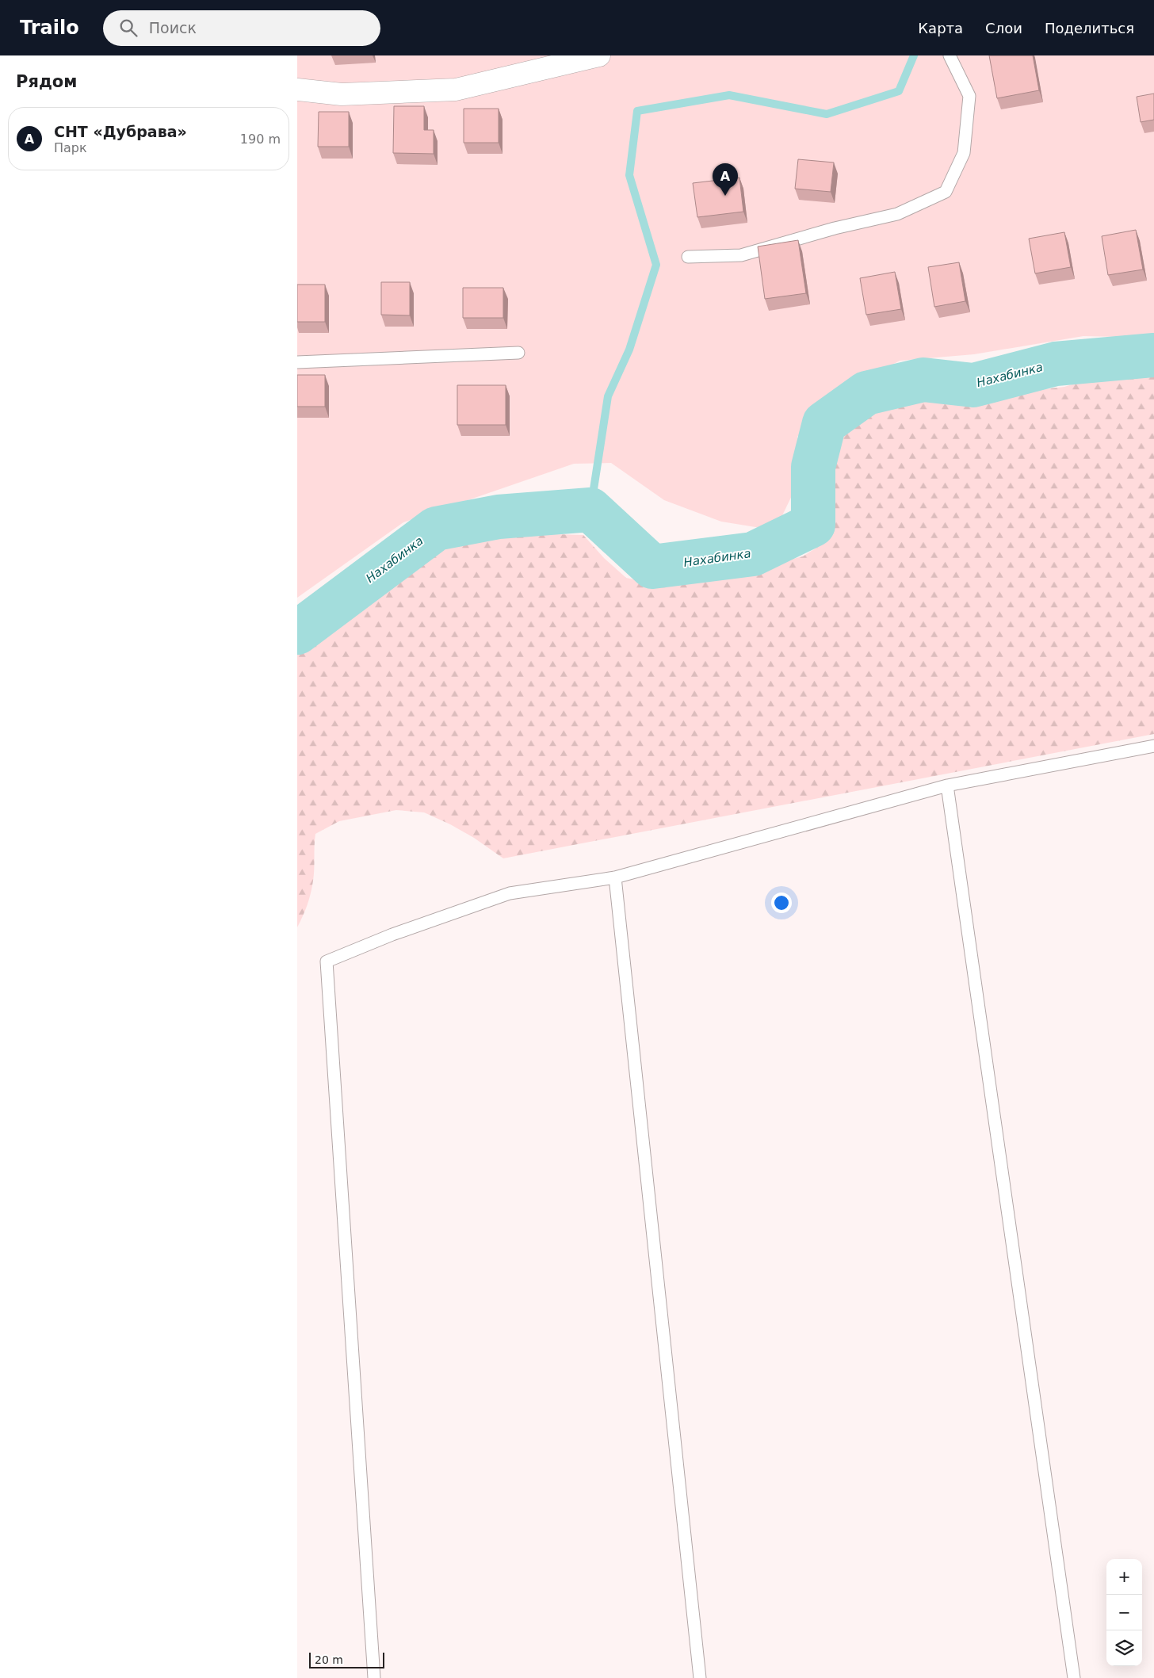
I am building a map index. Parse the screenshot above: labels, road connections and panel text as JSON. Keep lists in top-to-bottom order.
{
  "water": ["Нахабинка"],
  "scale_bar": "20 m",
  "page": {
    "header": "Trailo",
    "search": "Поиск",
    "nav": ["Карта", "Слои", "Поделиться"],
    "heading": "Рядом",
    "list": [
      {
        "mark": "A",
        "name": "СНТ «Дубрава»",
        "note": "Парк",
        "value": "190 m"
      }
    ],
    "pins": "A",
    "map_buttons": ["+", "−"],
    "scale": "20 m"
  }
}
